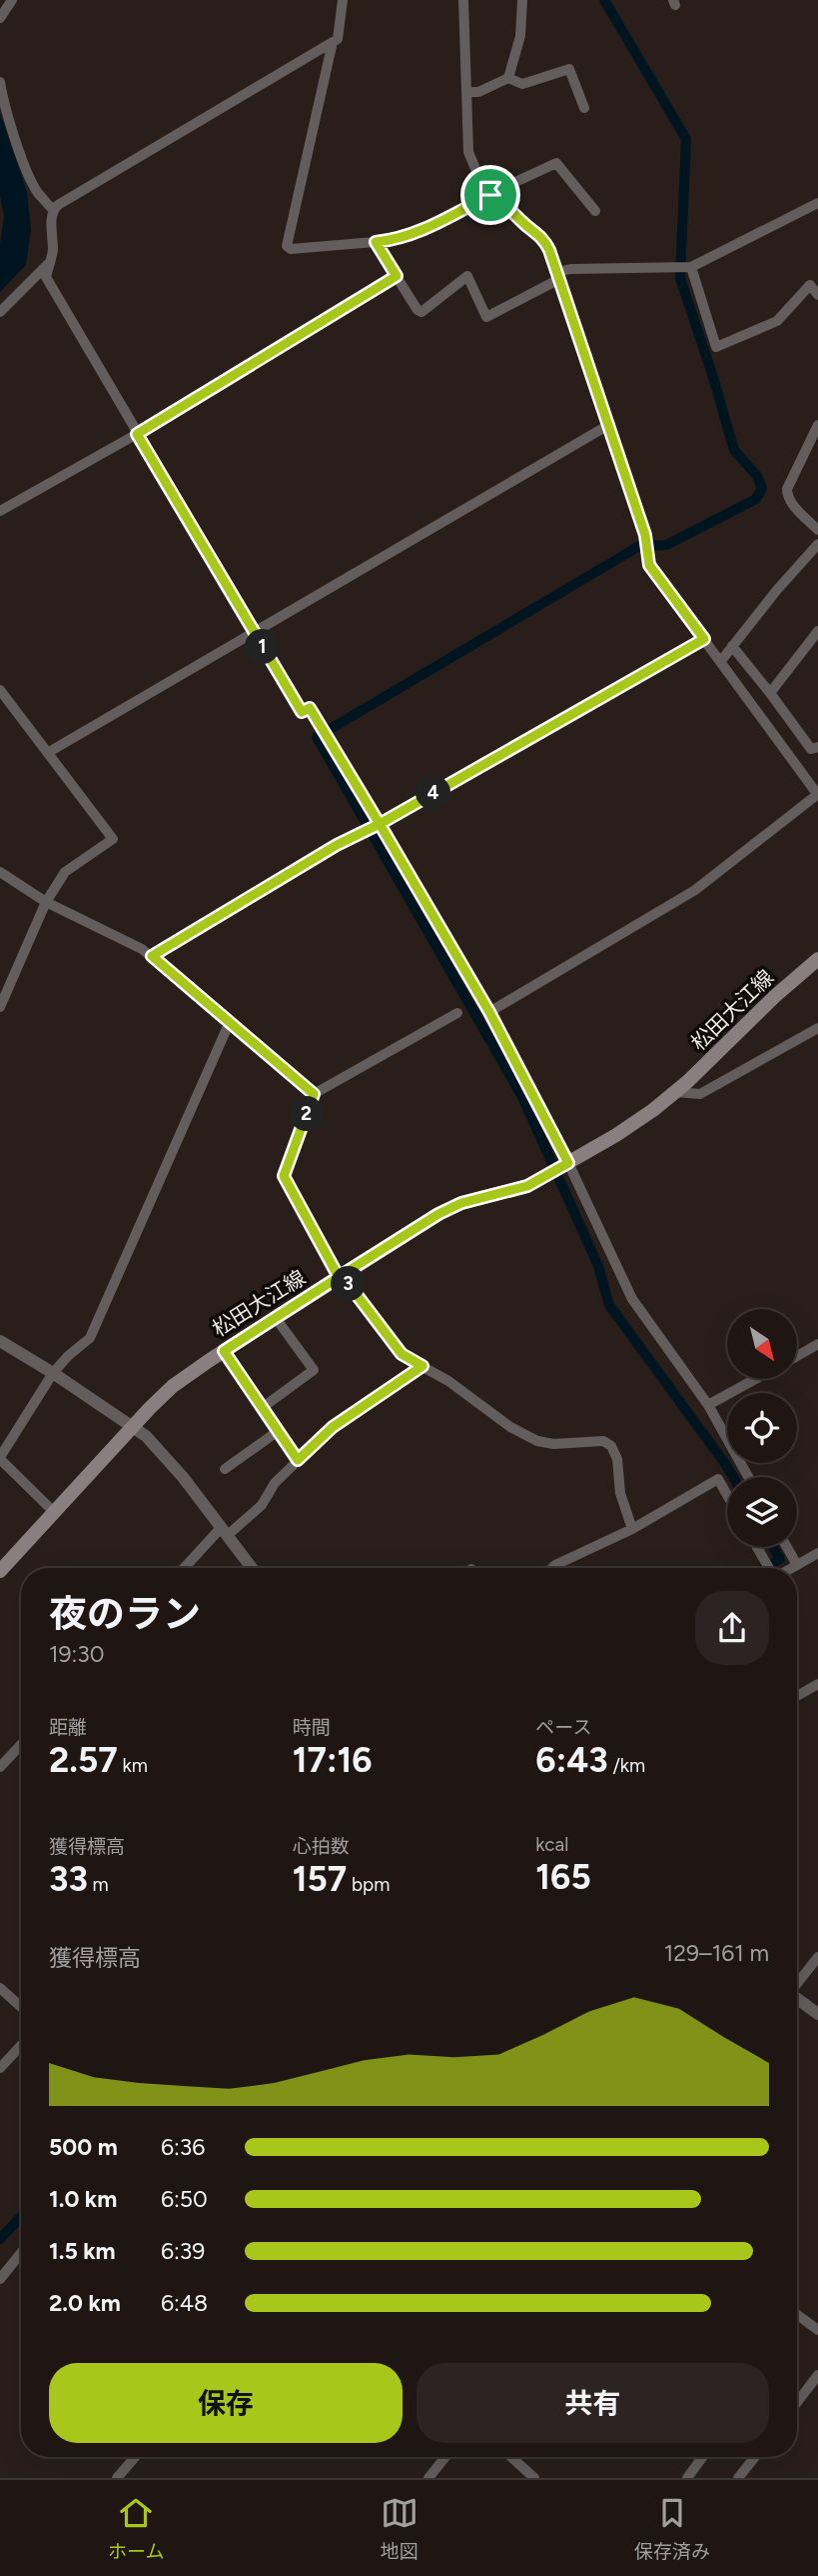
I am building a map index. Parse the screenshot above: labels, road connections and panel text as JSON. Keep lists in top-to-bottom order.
{
  "streets": {
    "main road": ["松田大江線"]
  },
  "north": "bottom right",
  "page": {
    "pins": [
      "1",
      "4",
      "2",
      "3"
    ],
    "heading": ["夜のラン", "19:30"],
    "stats": [
      ["距離", "2.57 km"],
      ["時間", "17:16"],
      ["ペース", "6:43 /km"],
      ["獲得標高", "33 m"],
      ["心拍数", "157 bpm"],
      ["kcal", "165"]
    ],
    "chart": ["獲得標高", "129–161 m"],
    "list": [
      {
        "name": "500 m",
        "note": "6:36"
      },
      {
        "name": "1.0 km",
        "note": "6:50"
      },
      {
        "name": "1.5 km",
        "note": "6:39"
      },
      {
        "name": "2.0 km",
        "note": "6:48"
      }
    ],
    "buttons": ["保存", "共有"],
    "tabs": ["ホーム", "地図", "保存済み"]
  }
}
